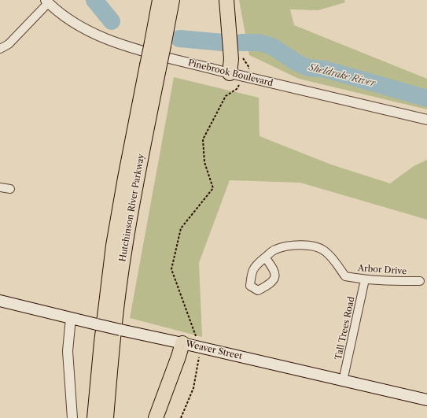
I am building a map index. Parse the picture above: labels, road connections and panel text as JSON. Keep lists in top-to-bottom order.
{
  "streets": {
    "highway": ["Hutchinson River Parkway"],
    "main road": ["Weaver Street"],
    "street": ["Pinebrook Boulevard", "Arbor Drive", "Tall Trees Road"]
  },
  "crossings": [
    ["Arbor Drive", "Tall Trees Road"],
    ["Tall Trees Road", "Weaver Street"]
  ],
  "water": ["Sheldrake River"]
}
